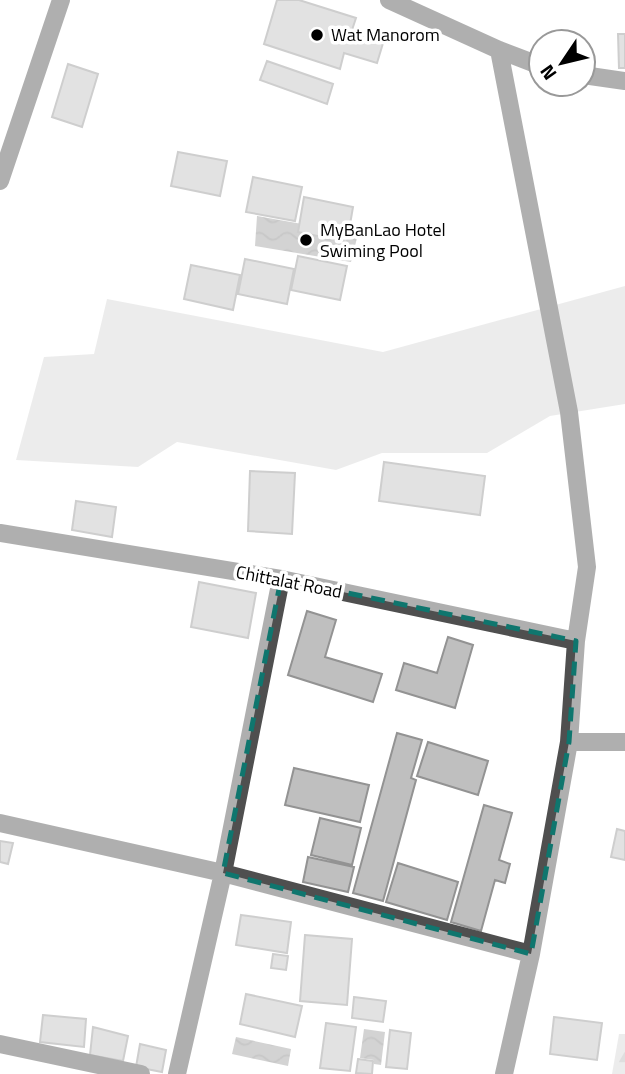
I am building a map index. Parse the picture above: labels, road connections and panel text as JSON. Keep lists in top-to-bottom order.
{
  "streets": {
    "street": ["Chittalat Road"]
  },
  "places": ["Wat Manorom", "MyBanLao Hotel Swiming Pool"],
  "north": "bottom left"
}
